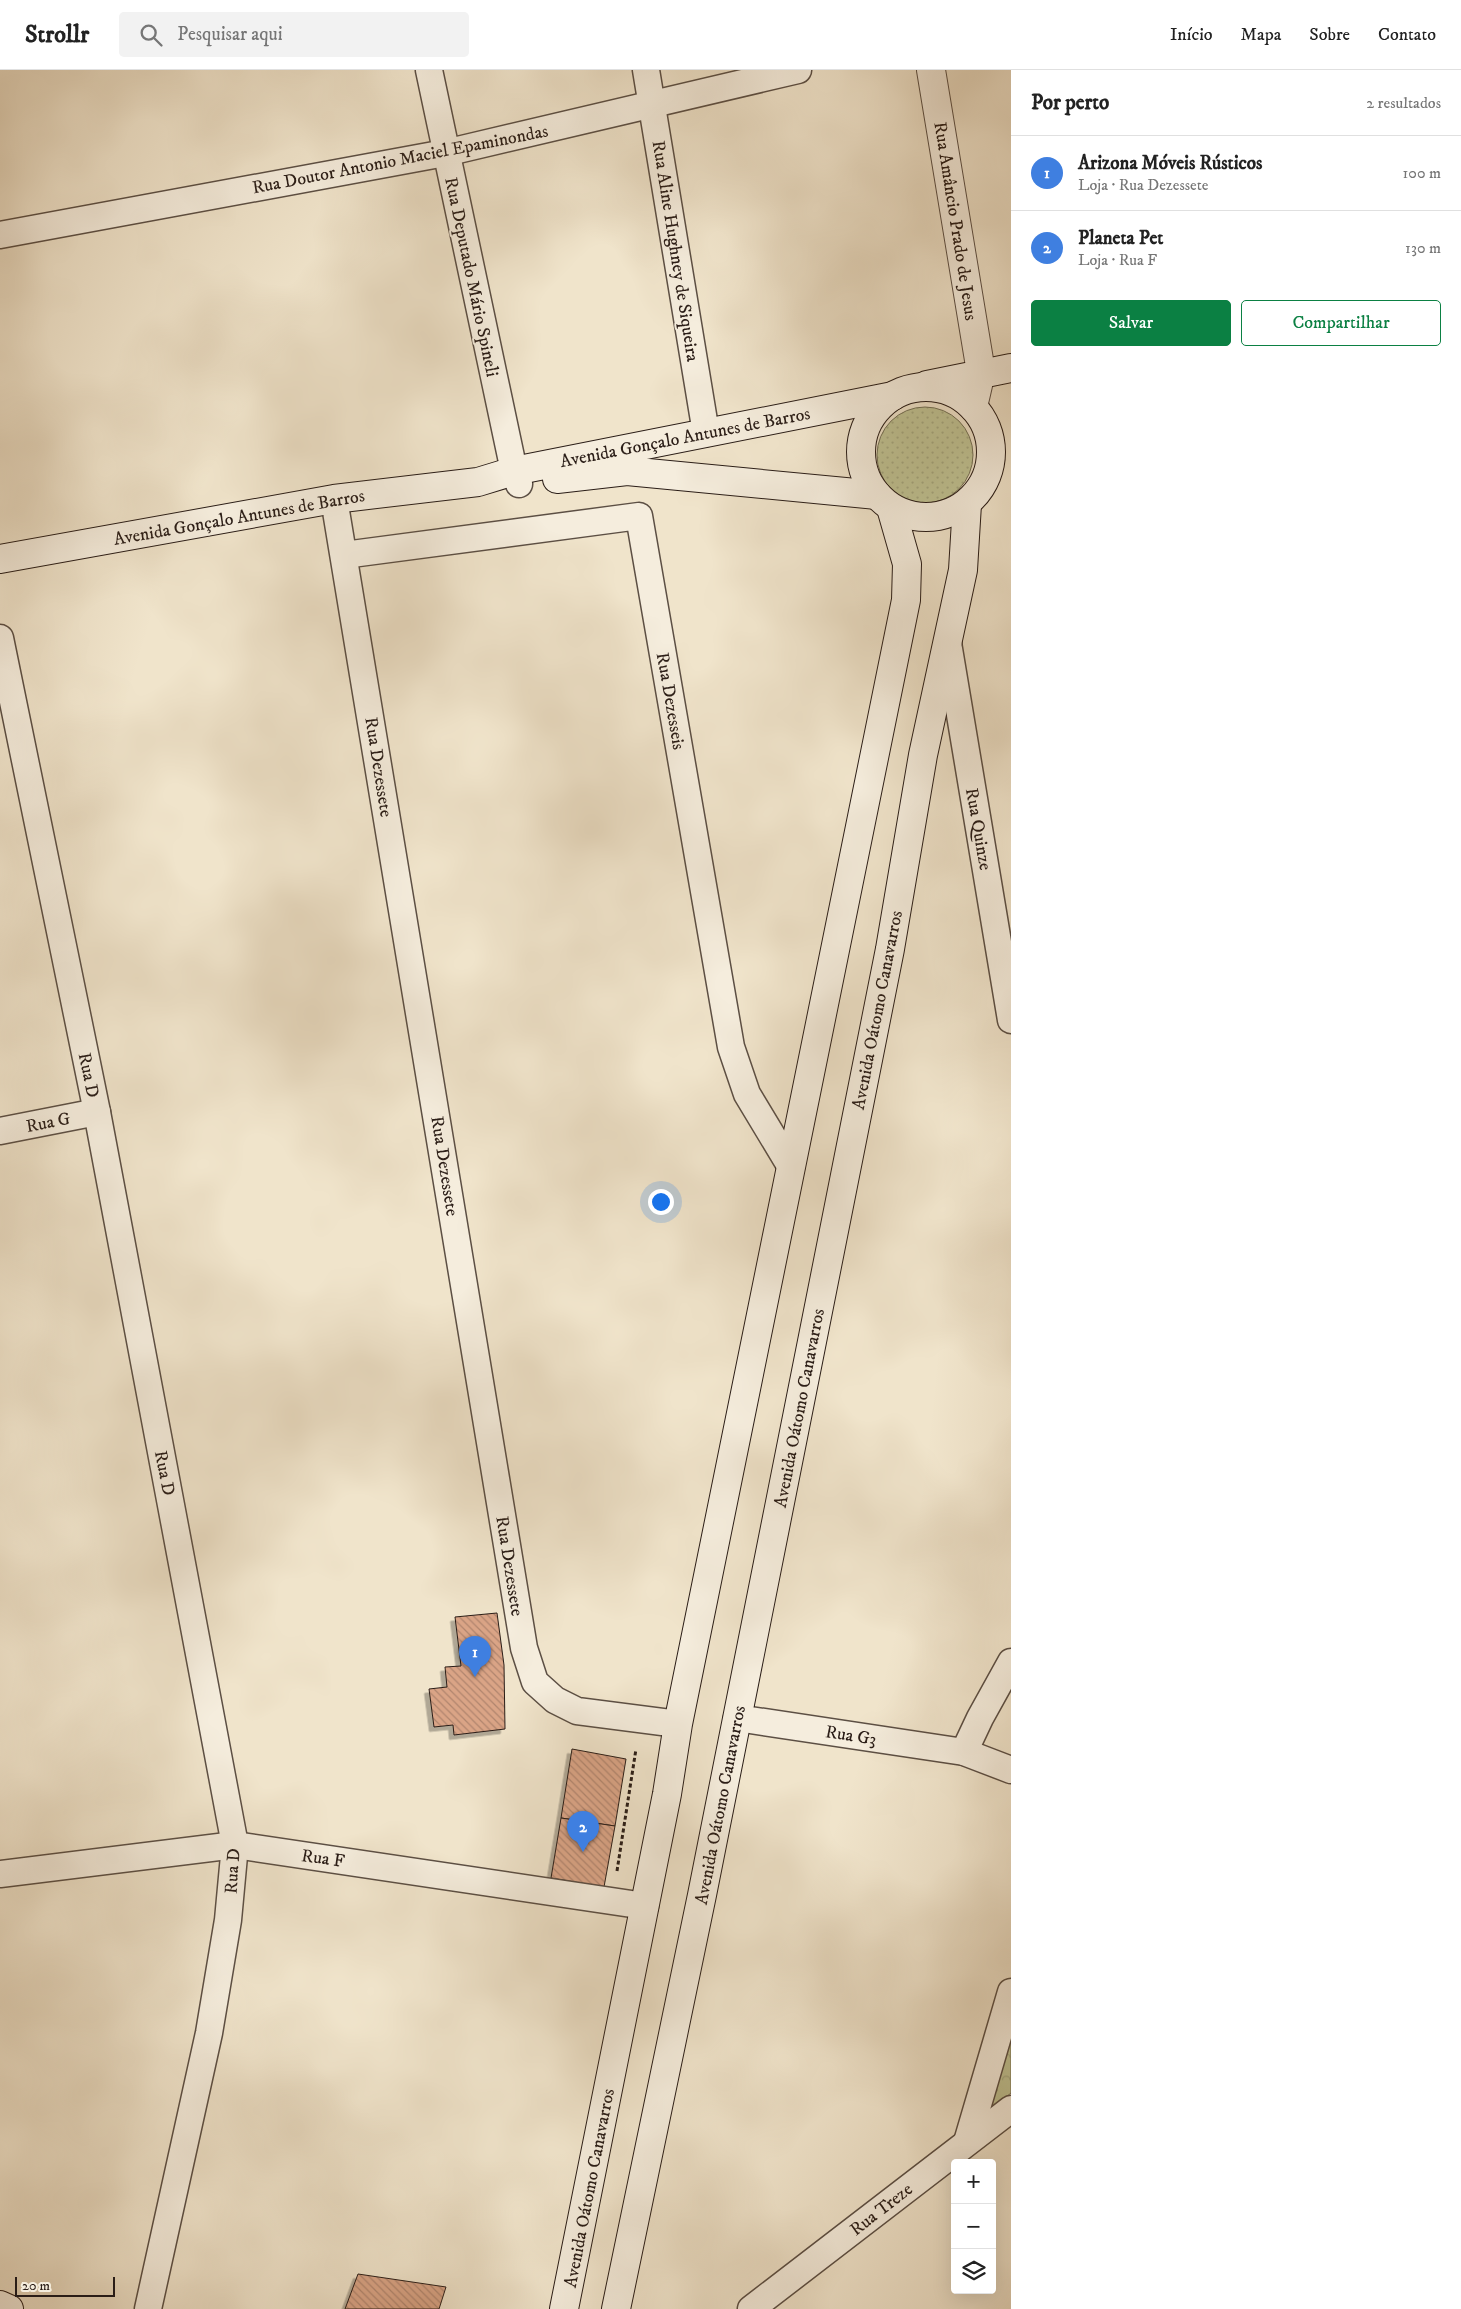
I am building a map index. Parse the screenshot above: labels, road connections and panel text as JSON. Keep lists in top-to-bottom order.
{
  "streets": {
    "main road": ["Rua Amâncio Prado de Jesus", "Avenida Gonçalo Antunes de Barros", "Avenida Oátomo Canavarros"],
    "street": [
      "Rua Doutor Antonio Maciel Epaminondas",
      "Rua Aline Hughney de Siqueira",
      "Rua Deputado Mário Spineli",
      "Rua Dezesseis",
      "Rua Dezessete",
      "Rua Quinze",
      "Rua D",
      "Rua G",
      "Rua G3",
      "Rua F",
      "Rua Treze"
    ]
  },
  "crossings": [
    ["Rua Doutor Antonio Maciel Epaminondas", "Rua Aline Hughney de Siqueira"],
    ["Rua Doutor Antonio Maciel Epaminondas", "Rua Deputado Mário Spineli"],
    ["Rua Amâncio Prado de Jesus", "Avenida Gonçalo Antunes de Barros"],
    ["Rua Aline Hughney de Siqueira", "Avenida Gonçalo Antunes de Barros"],
    ["Rua Deputado Mário Spineli", "Avenida Gonçalo Antunes de Barros"],
    ["Avenida Gonçalo Antunes de Barros", "Rua Dezessete"],
    ["Avenida Gonçalo Antunes de Barros", "Avenida Oátomo Canavarros"],
    ["Rua Dezesseis", "Rua Dezessete"],
    ["Rua Dezesseis", "Avenida Oátomo Canavarros"],
    ["Rua Dezessete", "Avenida Oátomo Canavarros"],
    ["Rua Quinze", "Avenida Oátomo Canavarros"],
    ["Avenida Oátomo Canavarros", "Rua G3"],
    ["Avenida Oátomo Canavarros", "Rua F"],
    ["Rua D", "Rua G"],
    ["Rua D", "Rua F"]
  ],
  "scale_bar": "20 m",
  "page": {
    "header": "Strollr",
    "search": "Pesquisar aqui",
    "nav": [
      "Início",
      "Mapa",
      "Sobre",
      "Contato"
    ],
    "heading": ["Por perto", "2 resultados"],
    "list": [
      {
        "mark": "1",
        "name": "Arizona Móveis Rústicos",
        "note": "Loja · Rua Dezessete",
        "value": "100 m"
      },
      {
        "mark": "2",
        "name": "Planeta Pet",
        "note": "Loja · Rua F",
        "value": "130 m"
      }
    ],
    "buttons": ["Salvar", "Compartilhar"],
    "pins": ["1", "2"],
    "map_buttons": ["+", "−"],
    "scale": "20 m"
  }
}
